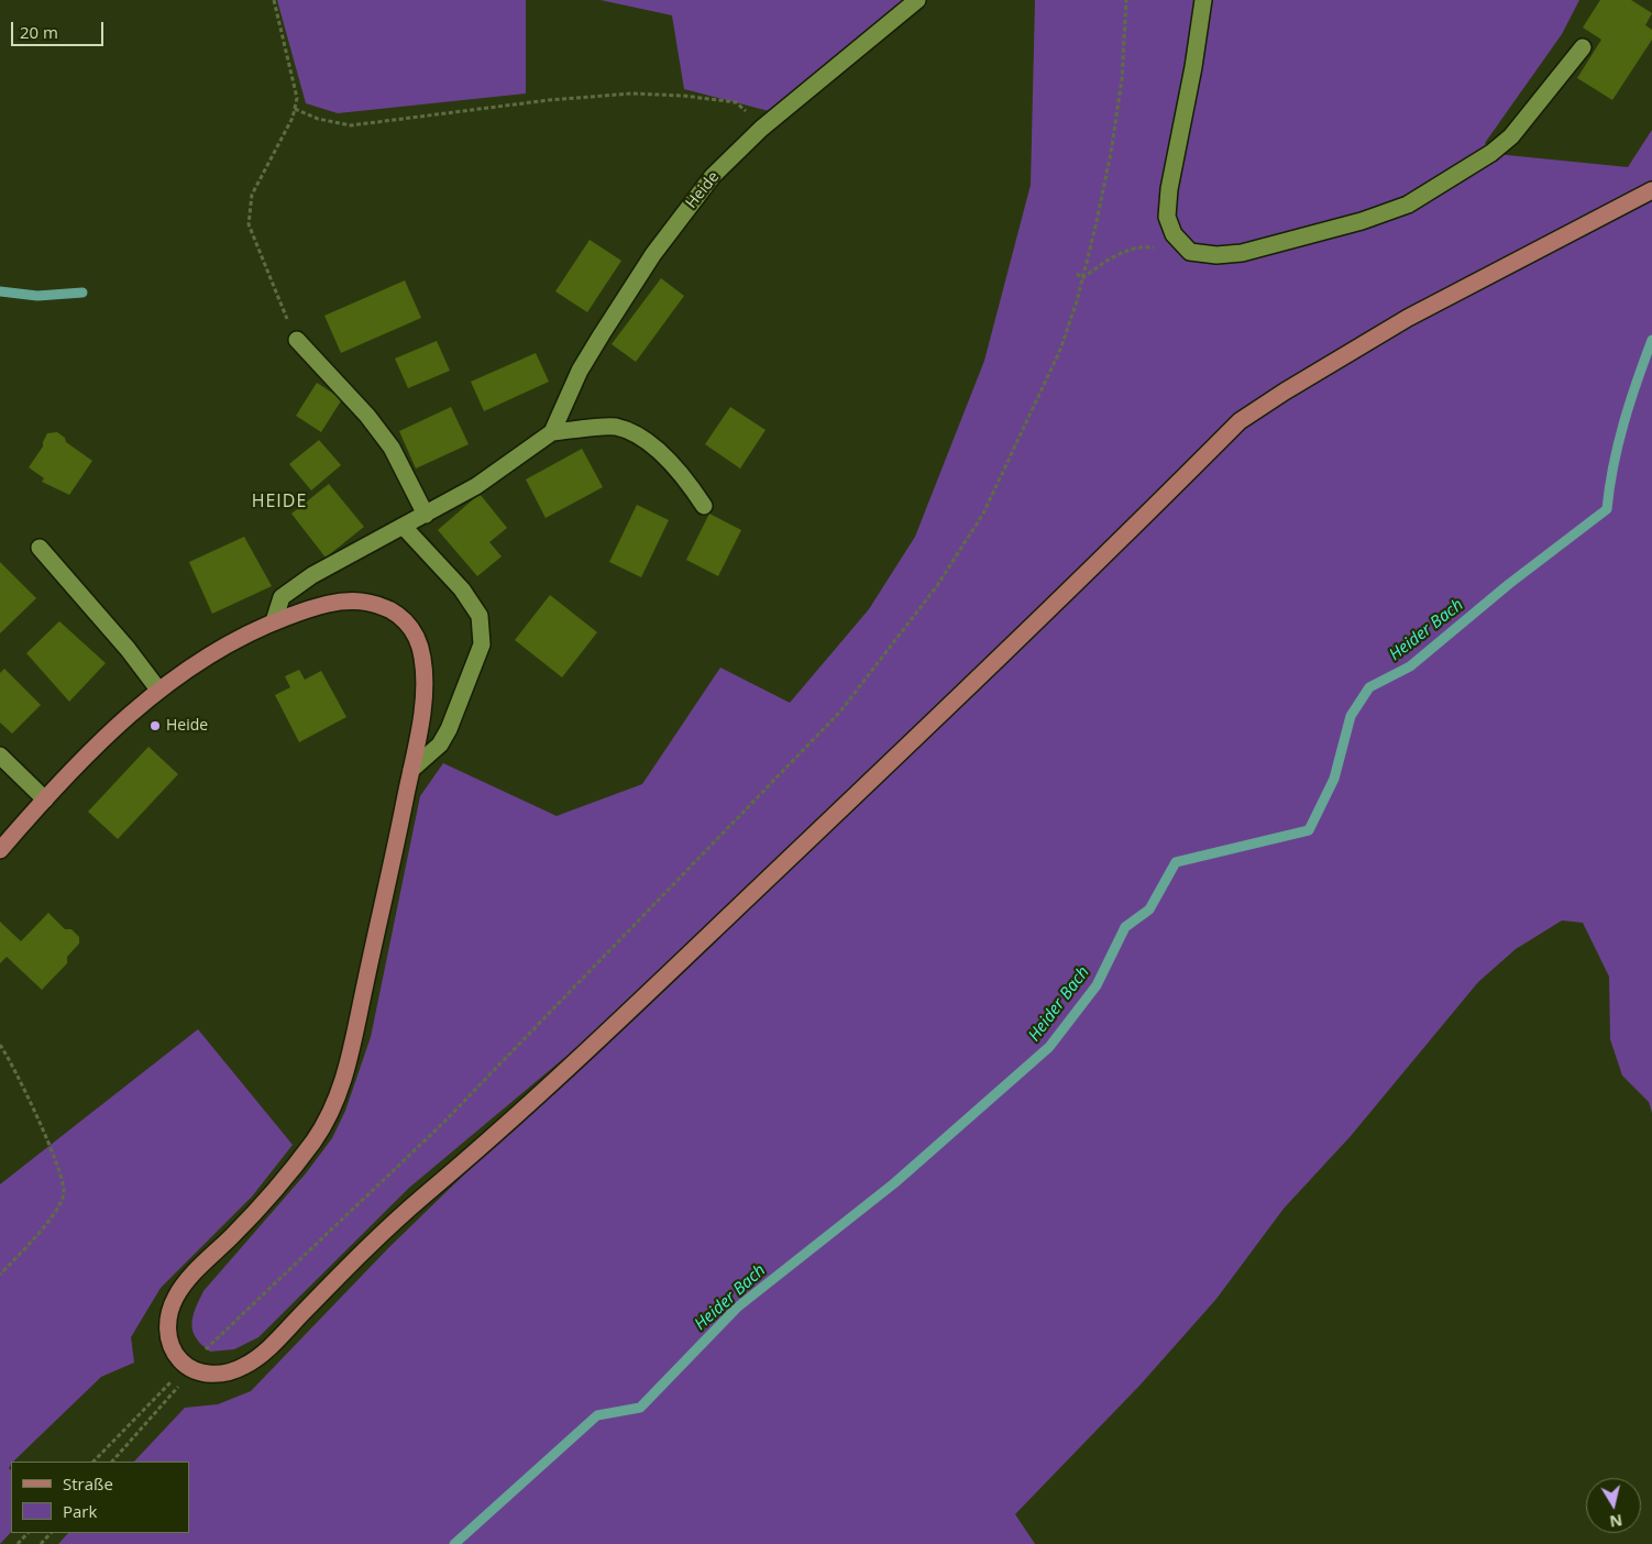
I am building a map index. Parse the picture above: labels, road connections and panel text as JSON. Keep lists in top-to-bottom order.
{
  "streets": {
    "street": ["Heide"]
  },
  "districts": ["HEIDE"],
  "water": ["Heider Bach"],
  "places": ["Heide"],
  "legend": ["Straße", "Park"],
  "scale_bar": "20 m",
  "north": "bottom"
}
